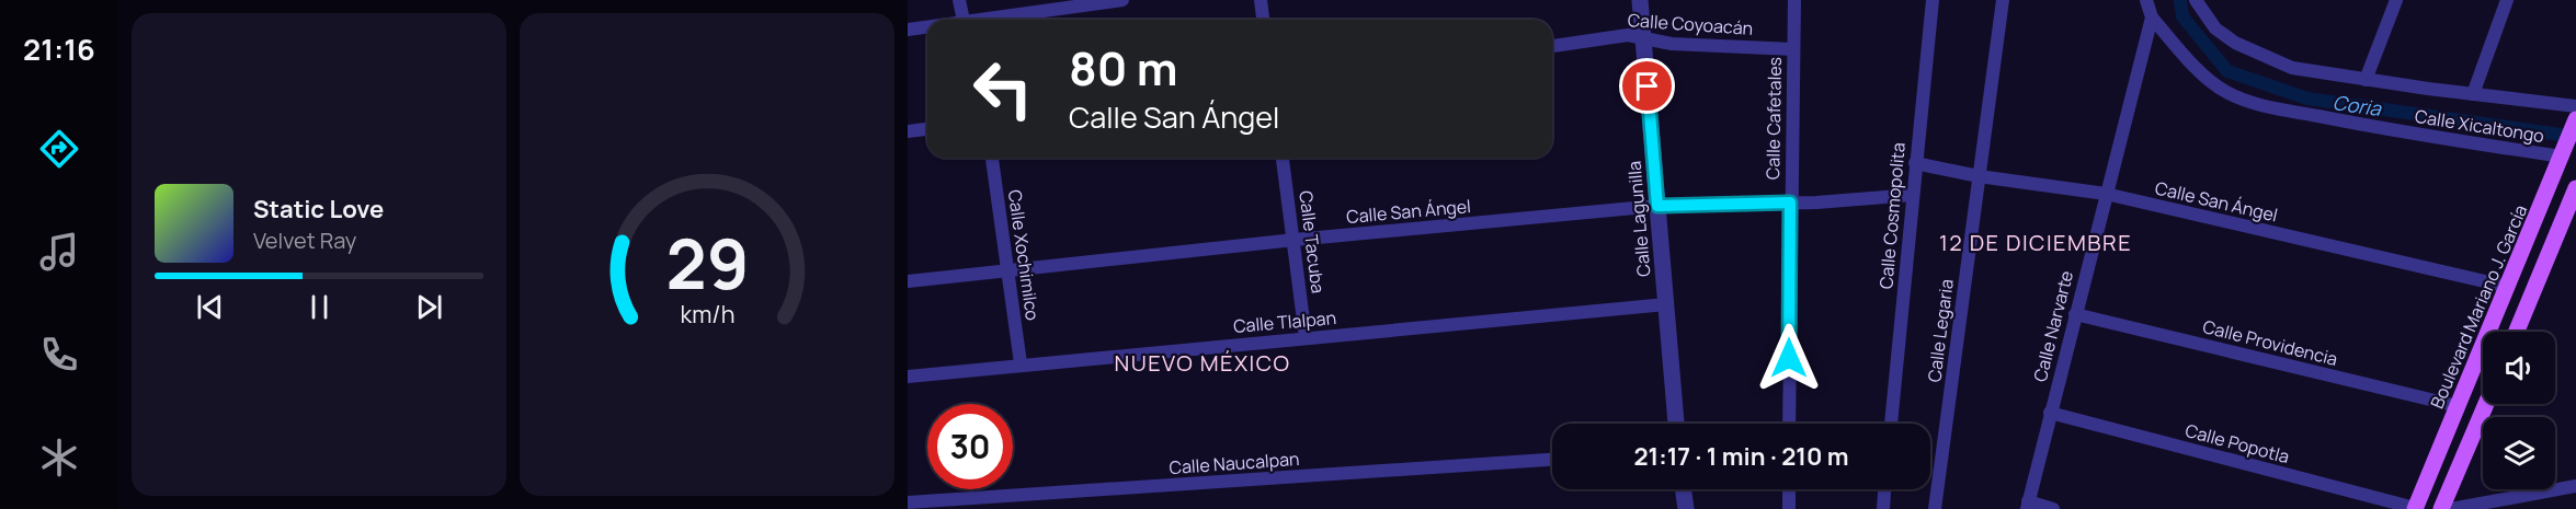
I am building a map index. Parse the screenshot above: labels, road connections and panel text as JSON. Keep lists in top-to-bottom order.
{
  "streets": {
    "main road": ["Boulevard Mariano J. García"],
    "street": [
      "Calle Coyoacán",
      "Calle Cafetales",
      "Calle Xicaltongo",
      "Calle San Ángel",
      "Calle Cosmopolita",
      "Calle Lagunilla",
      "Calle Tacuba",
      "Calle Xochimilco",
      "Calle Tlalpan",
      "Calle Narvarte",
      "Calle Legaria",
      "Calle Providencia",
      "Calle Popotla",
      "Calle Naucalpan"
    ]
  },
  "crossings": [
    ["Calle Coyoacán", "Calle Cafetales"],
    ["Calle Coyoacán", "Calle Lagunilla"],
    ["Calle Cafetales", "Calle San Ángel"],
    ["Calle Xicaltongo", "Boulevard Mariano J. García"],
    ["Calle Xicaltongo", "Calle Narvarte"],
    ["Calle San Ángel", "Calle Cosmopolita"],
    ["Calle San Ángel", "Calle Lagunilla"],
    ["Calle San Ángel", "Calle Tacuba"],
    ["Calle San Ángel", "Calle Xochimilco"],
    ["Calle San Ángel", "Boulevard Mariano J. García"],
    ["Calle San Ángel", "Calle Narvarte"],
    ["Calle San Ángel", "Calle Legaria"],
    ["Calle Lagunilla", "Calle Tlalpan"],
    ["Calle Tacuba", "Calle Tlalpan"],
    ["Calle Xochimilco", "Calle Tlalpan"],
    ["Boulevard Mariano J. García", "Calle Providencia"],
    ["Boulevard Mariano J. García", "Calle Popotla"],
    ["Calle Narvarte", "Calle Providencia"],
    ["Calle Narvarte", "Calle Popotla"]
  ],
  "districts": ["12 DE DICIEMBRE", "NUEVO MÉXICO"],
  "water": ["Coria"],
  "page": {
    "tabs": "21:16",
    "turn": ["80 m", "Calle San Ángel"],
    "song": ["Static Love", "Velvet Ray"],
    "limit": "30",
    "trip": "21:17 · 1 min · 210 m",
    "gauge": ["29", "km/h"]
  }
}
